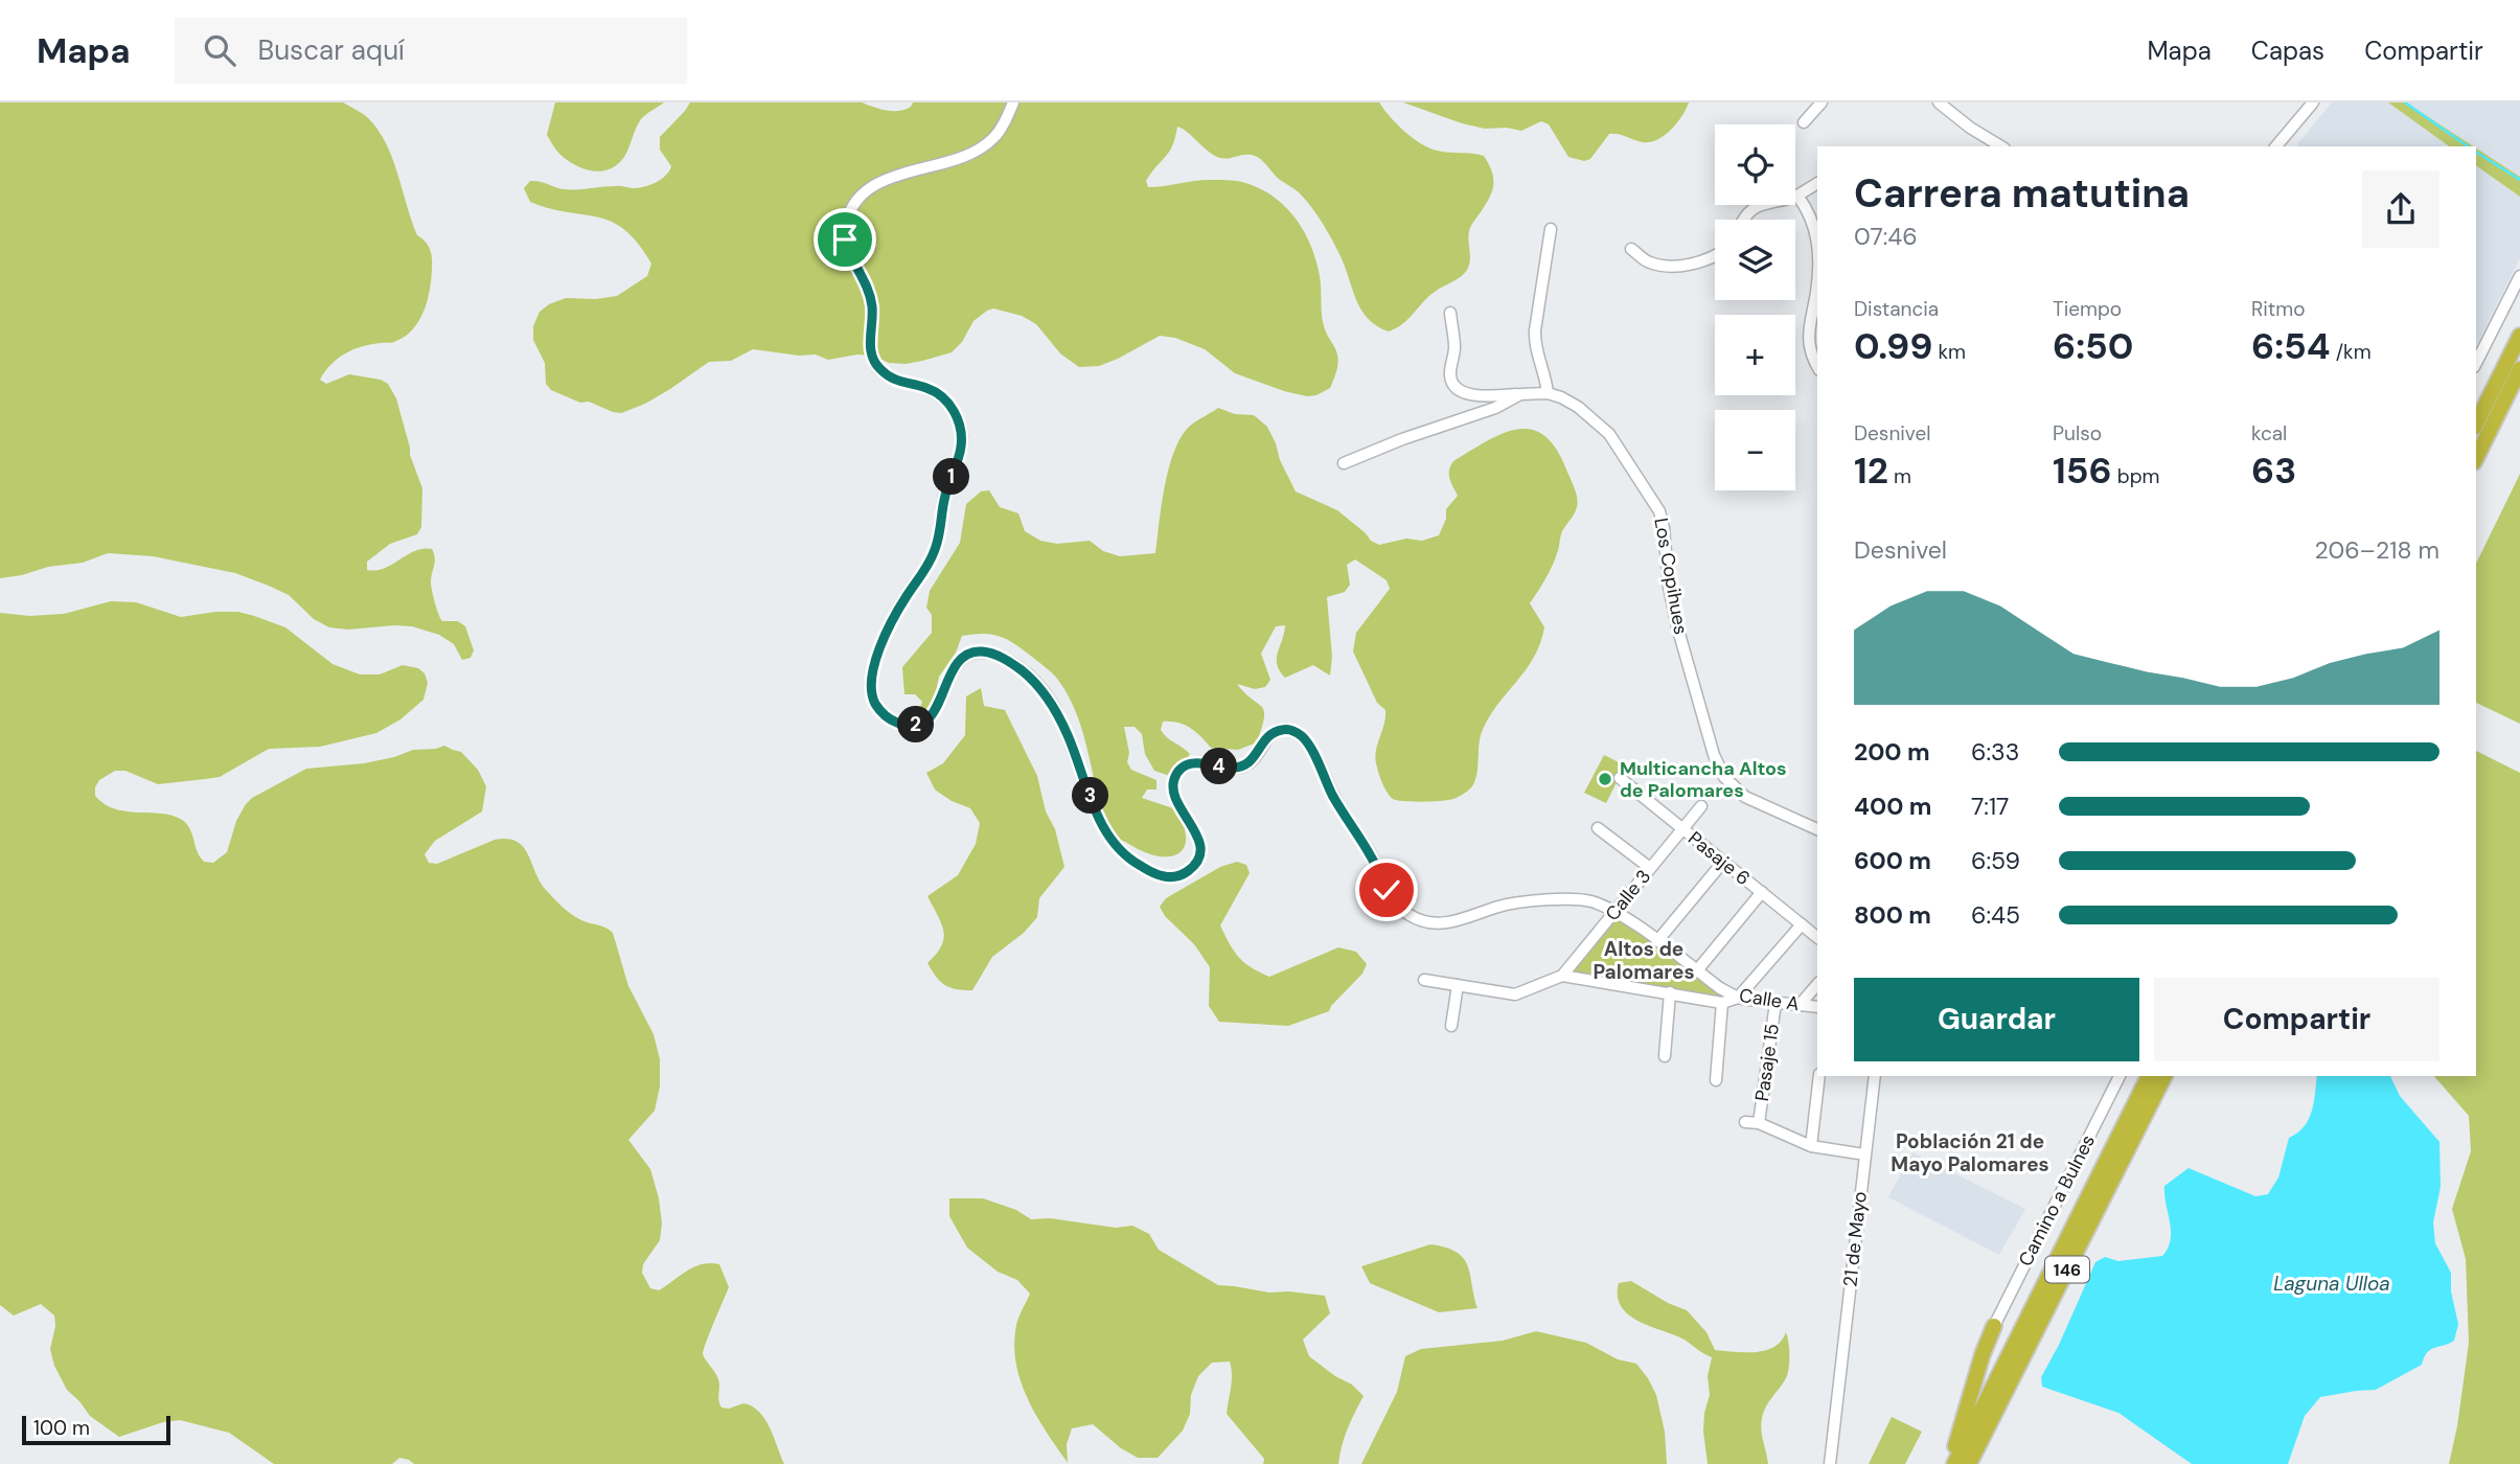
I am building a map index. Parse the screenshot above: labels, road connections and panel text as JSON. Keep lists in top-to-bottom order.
{
  "streets": {
    "highway": ["146"],
    "street": [
      "Los Copihues",
      "Pasaje 6",
      "Calle 3",
      "Calle A",
      "Pasaje 15",
      "Camino a Bulnes",
      "21 de Mayo"
    ]
  },
  "crossings": [
    ["Pasaje 6", "Calle 3"],
    ["Calle 3", "Calle A"],
    ["Calle A", "Pasaje 15"]
  ],
  "districts": ["Altos de Palomares", "Población 21 de Mayo Palomares"],
  "water": ["Laguna Ulloa"],
  "places": ["Multicancha Altos de Palomares"],
  "scale_bar": "100 m",
  "page": {
    "header": "Mapa",
    "search": "Buscar aquí",
    "nav": ["Mapa", "Capas", "Compartir"],
    "map_buttons": ["+", "−"],
    "heading": ["Carrera matutina", "07:46"],
    "stats": [
      ["Distancia", "0.99 km"],
      ["Tiempo", "6:50"],
      ["Ritmo", "6:54 /km"],
      ["Desnivel", "12 m"],
      ["Pulso", "156 bpm"],
      ["kcal", "63"]
    ],
    "pins": [
      "1",
      "2",
      "4",
      "3"
    ],
    "chart": ["Desnivel", "206–218 m"],
    "list": [
      {
        "name": "200 m",
        "note": "6:33"
      },
      {
        "name": "400 m",
        "note": "7:17"
      },
      {
        "name": "600 m",
        "note": "6:59"
      },
      {
        "name": "800 m",
        "note": "6:45"
      }
    ],
    "buttons": ["Guardar", "Compartir"],
    "scale": "100 m"
  }
}
